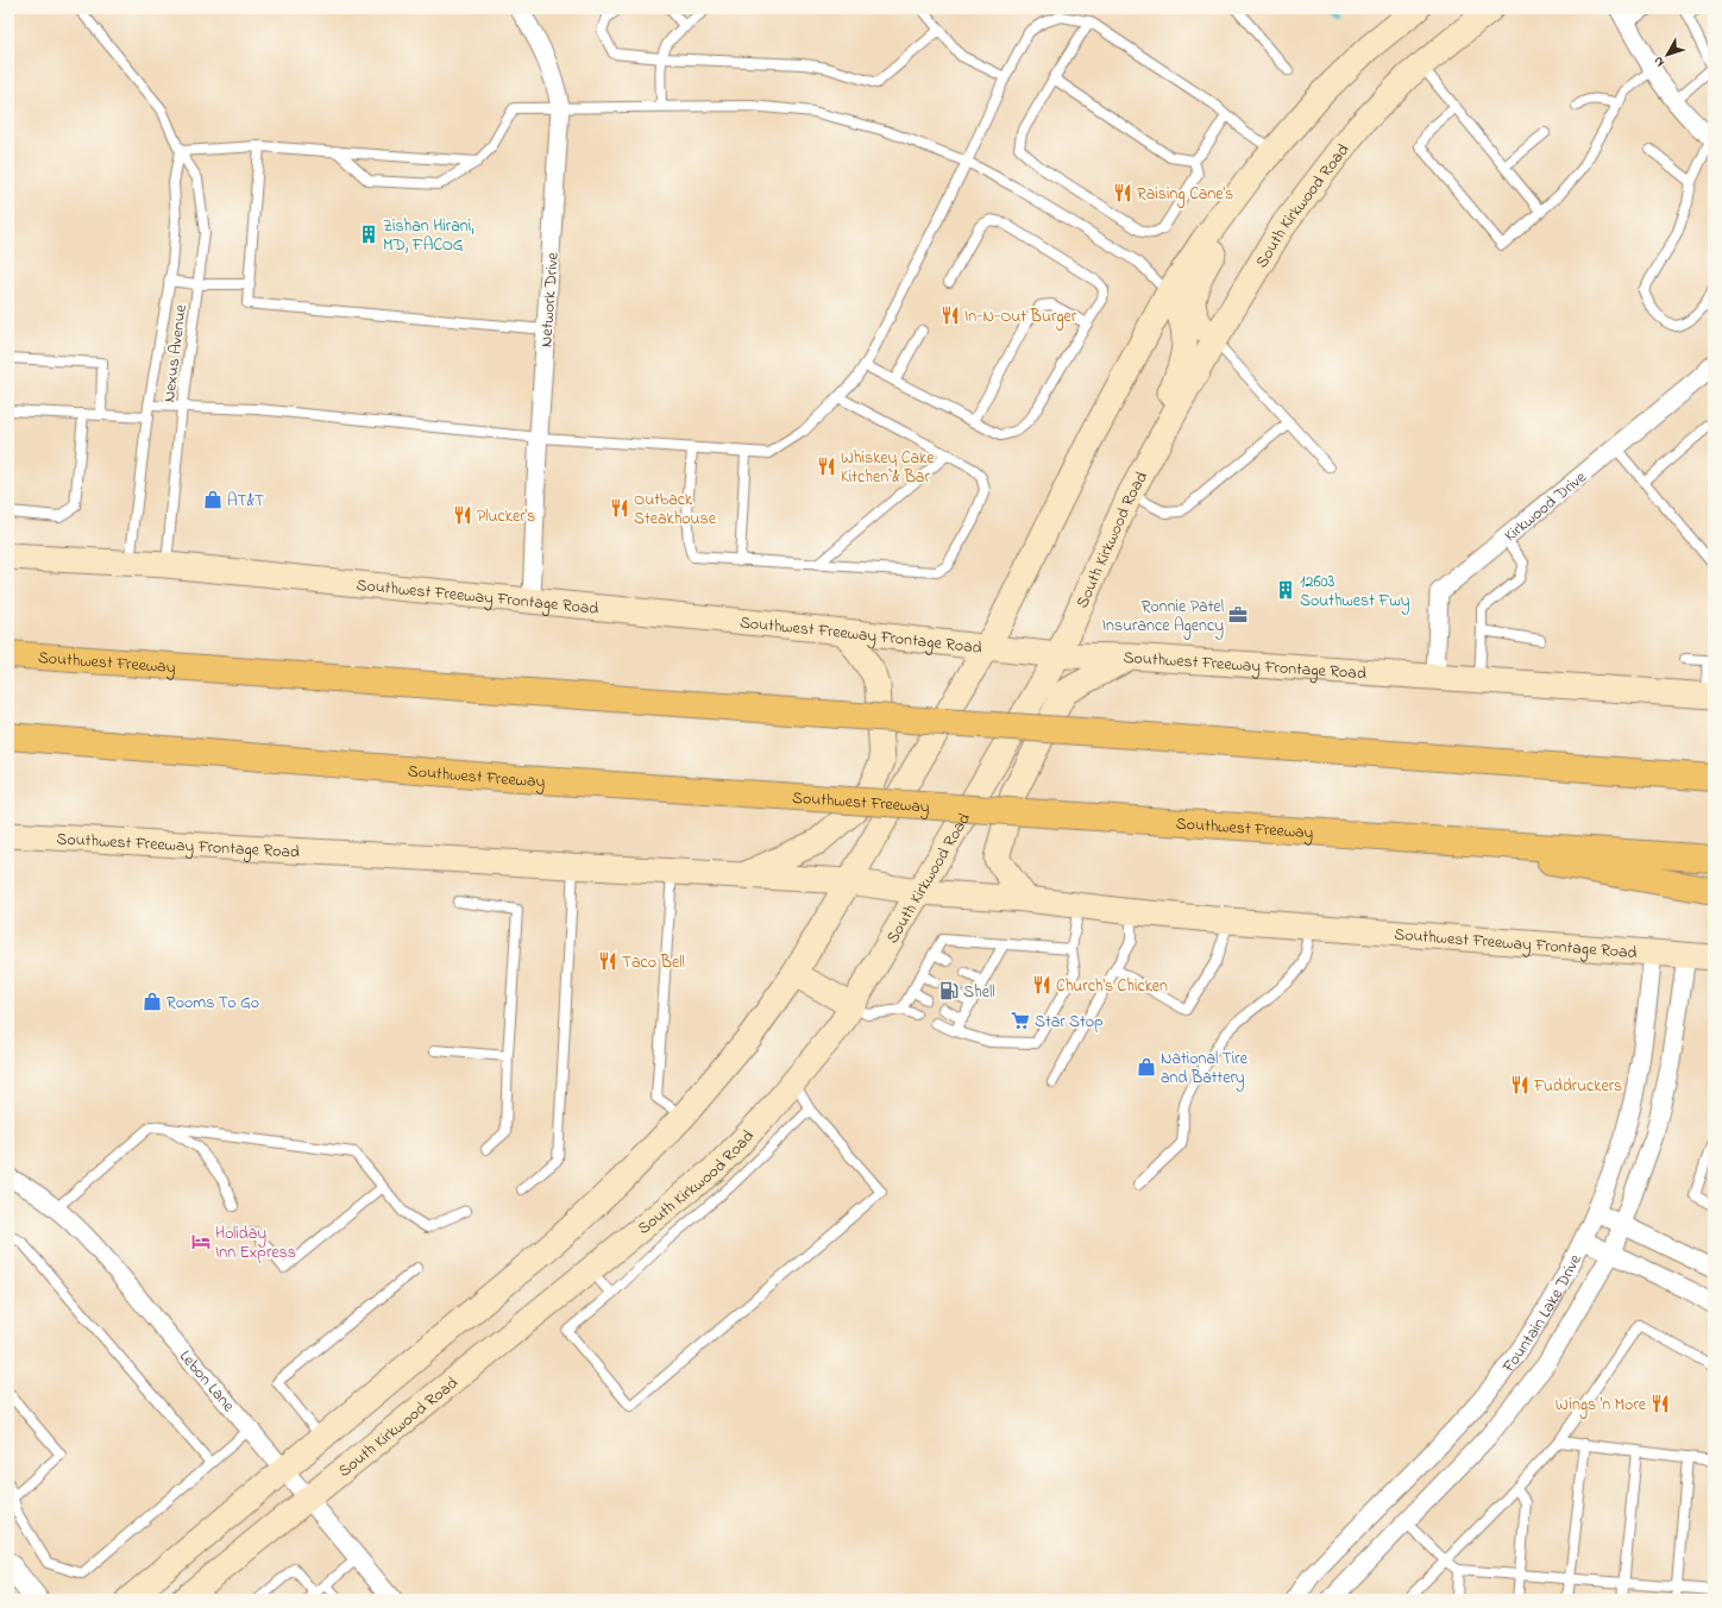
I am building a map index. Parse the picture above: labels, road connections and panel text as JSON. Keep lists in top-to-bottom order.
{
  "streets": {
    "highway": ["Southwest Freeway"],
    "main road": ["South Kirkwood Road", "Southwest Freeway Frontage Road"],
    "street": [
      "Network Drive",
      "Kirkwood Drive",
      "Fountain Lake Drive",
      "Lebon Lane"
    ],
    "lane": ["Nexus Avenue"]
  },
  "crossings": [
    ["South Kirkwood Road", "Southwest Freeway Frontage Road"],
    ["South Kirkwood Road", "Lebon Lane"],
    ["Network Drive", "Southwest Freeway Frontage Road"],
    ["Nexus Avenue", "Southwest Freeway Frontage Road"],
    ["Kirkwood Drive", "Southwest Freeway Frontage Road"],
    ["Southwest Freeway Frontage Road", "Fountain Lake Drive"]
  ],
  "places": {
    "restaurant": [
      "Raising Cane's",
      "In-N-Out Burger",
      "Whiskey Cake Kitchen & Bar",
      "Outback Steakhouse",
      "Plucker's",
      "Taco Bell",
      "Church's Chicken",
      "Fuddruckers",
      "Wings 'n More"
    ],
    "building": ["Zishan Hirani, MD, FACOG", "12603 Southwest Fwy"],
    "shop": ["AT&T", "Rooms To Go", "National Tire and Battery"],
    "office": ["Ronnie Patel Insurance Agency"],
    "fuel station": ["Shell"],
    "supermarket": ["Star Stop"],
    "hotel": ["Holiday Inn Express"]
  },
  "north": "bottom left"
}
